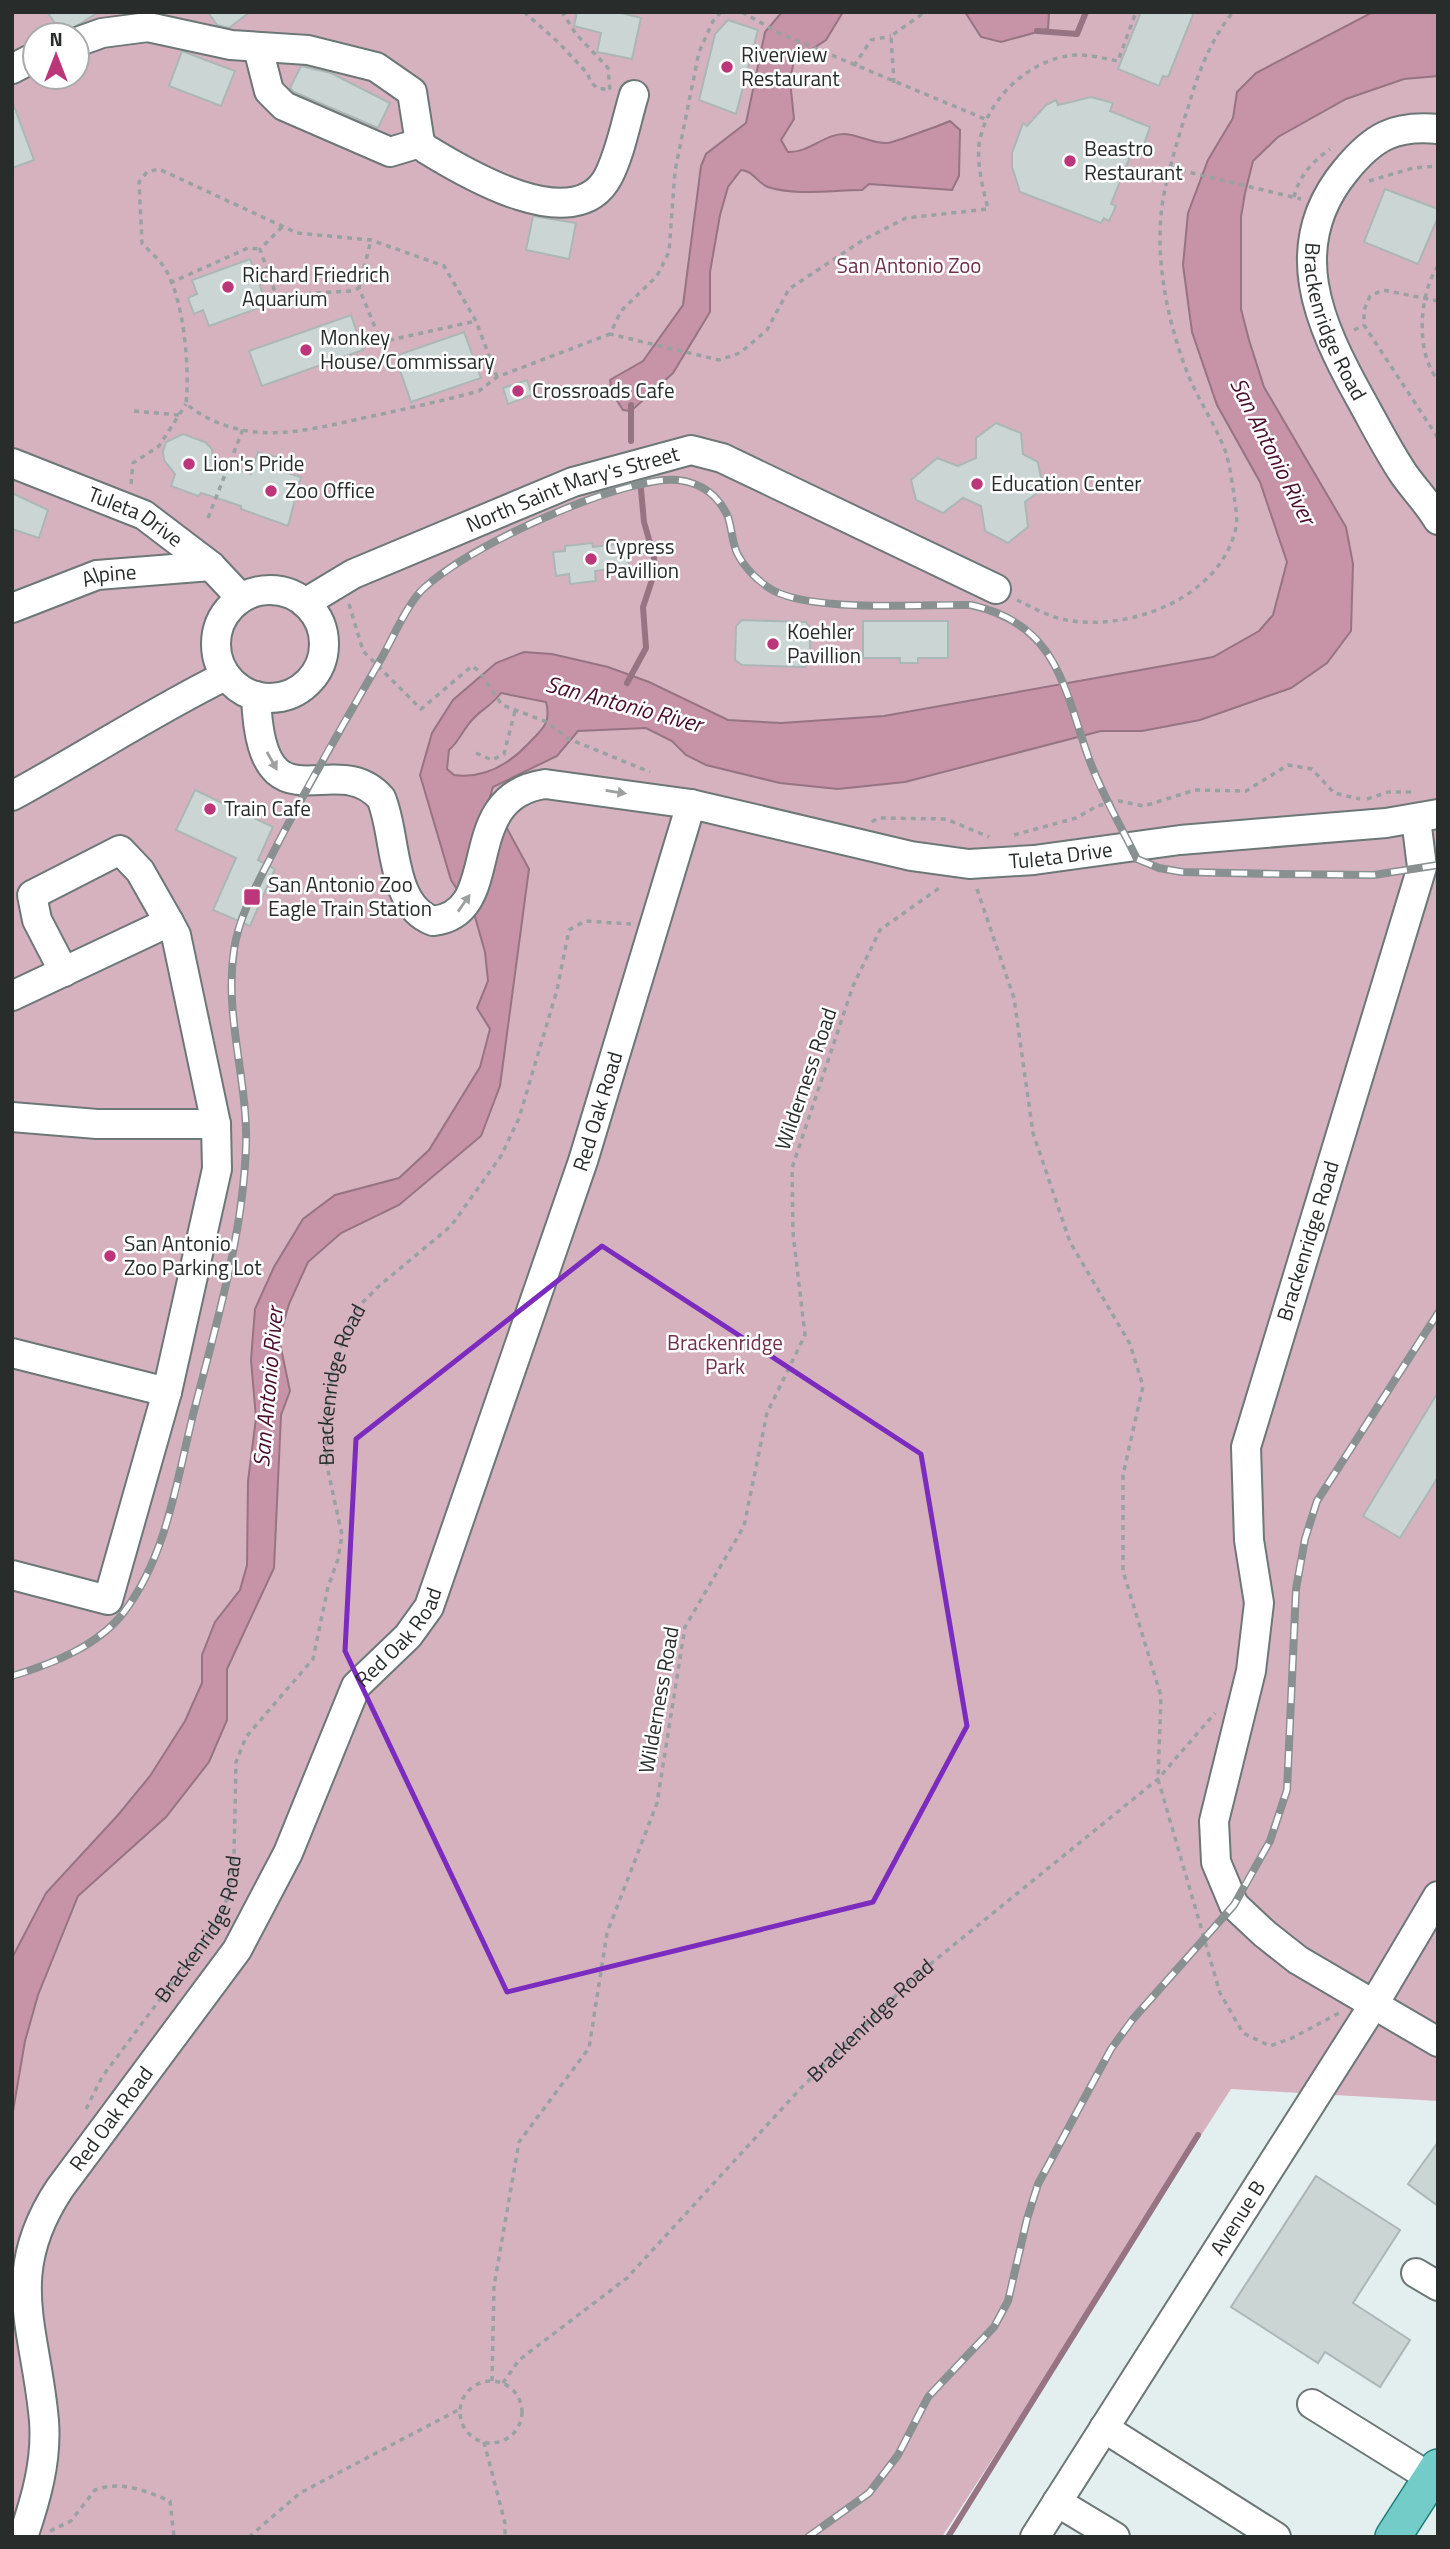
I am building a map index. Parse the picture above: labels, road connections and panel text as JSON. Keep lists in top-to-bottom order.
{
  "streets": {
    "street": [
      "Brackenridge Road",
      "North Saint Mary's Street",
      "Tuleta Drive",
      "Alpine",
      "Red Oak Road",
      "Avenue B"
    ],
    "path": ["Wilderness Road"]
  },
  "crossings": [
    ["Brackenridge Road", "Tuleta Drive"],
    ["Brackenridge Road", "Wilderness Road"],
    ["Brackenridge Road", "Avenue B"],
    ["North Saint Mary's Street", "Tuleta Drive"],
    ["Tuleta Drive", "Alpine"],
    ["Tuleta Drive", "Wilderness Road"],
    ["Tuleta Drive", "Red Oak Road"]
  ],
  "water": ["San Antonio River"],
  "parks": ["San Antonio Zoo", "Brackenridge Park"],
  "places": {
    "other": [
      "Riverview Restaurant",
      "Beastro Restaurant",
      "Richard Friedrich Aquarium",
      "Monkey House/Commissary",
      "Crossroads Cafe",
      "Lion's Pride",
      "Education Center",
      "Zoo Office",
      "Cypress Pavillion",
      "Koehler Pavillion",
      "Train Cafe",
      "San Antonio Zoo Parking Lot"
    ],
    "transit": ["San Antonio Zoo Eagle Train Station"]
  },
  "north": "top"
}
